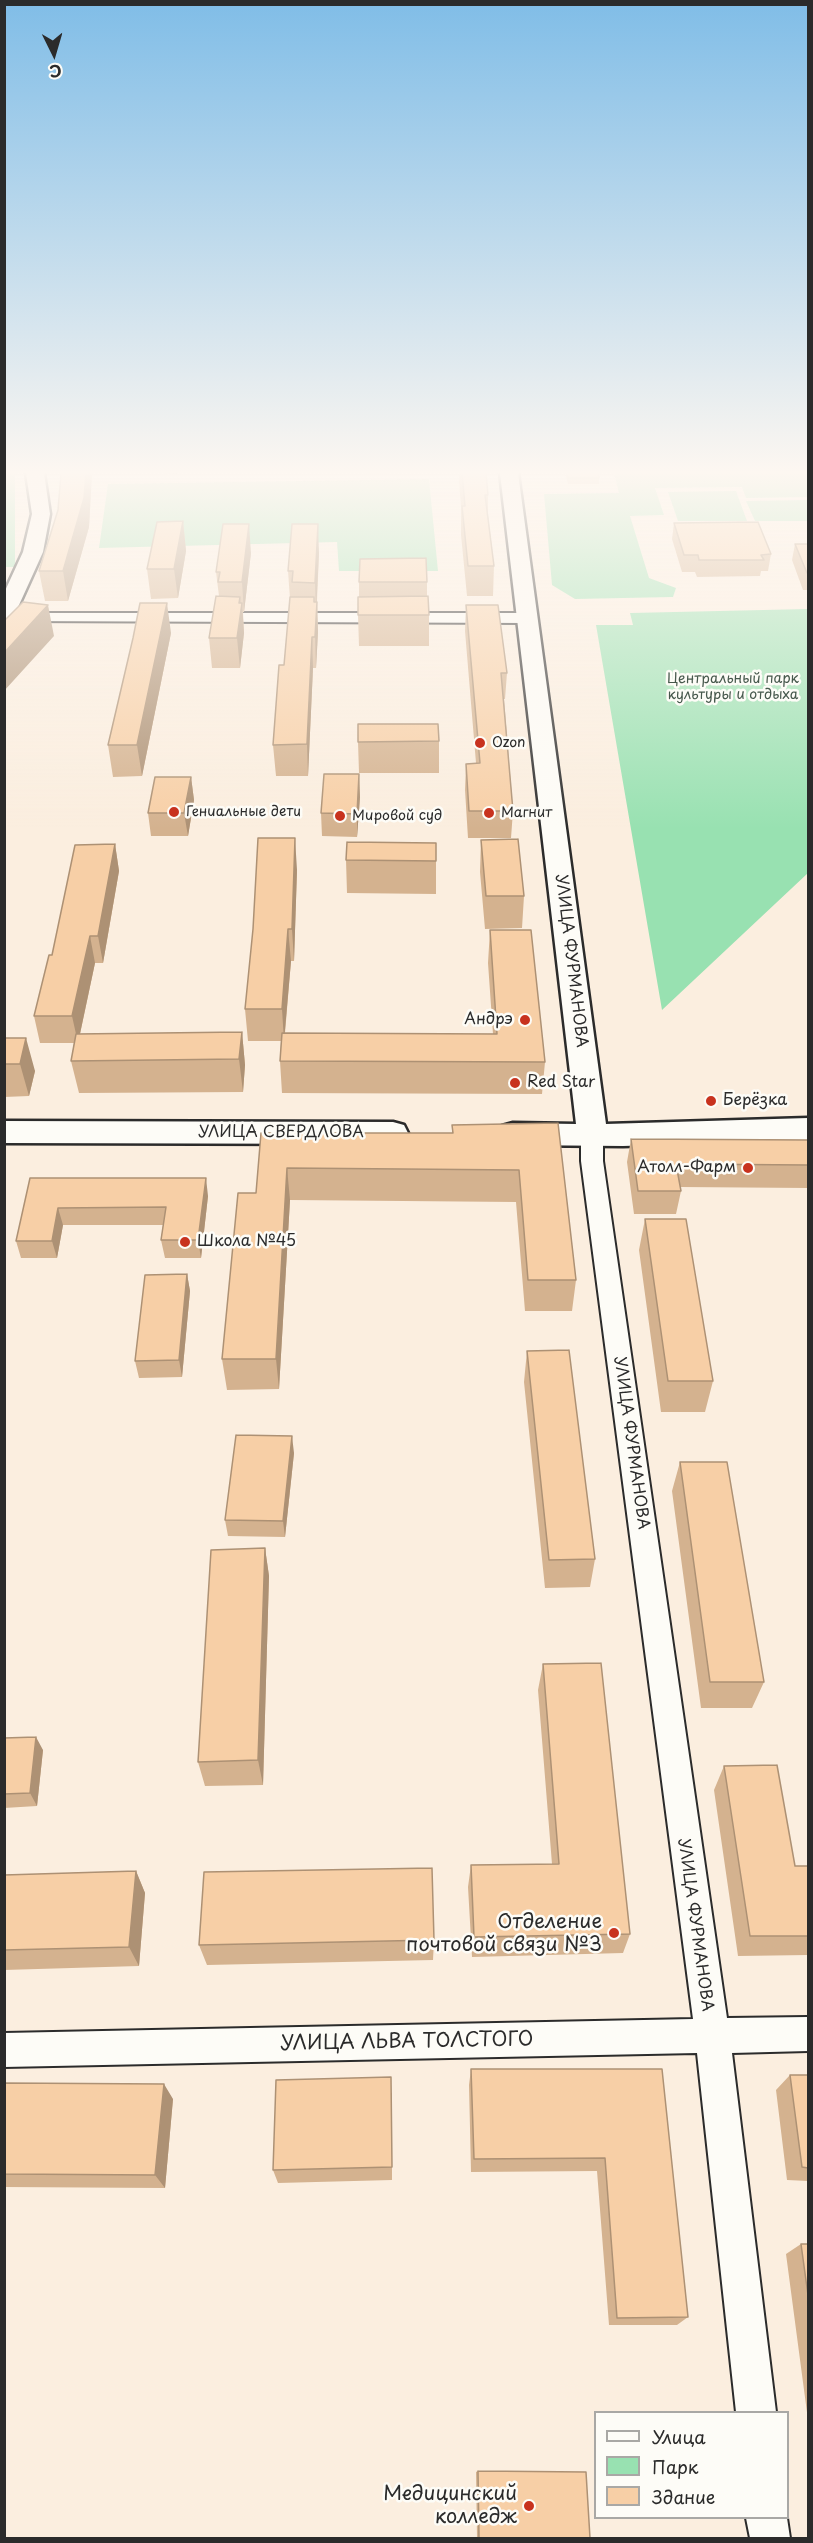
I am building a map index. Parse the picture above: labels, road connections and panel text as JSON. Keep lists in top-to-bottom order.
{
  "streets": {
    "main road": ["УЛИЦА ФУРМАНОВА", "УЛИЦА СВЕРДЛОВА"],
    "street": ["УЛИЦА ЛЬВА ТОЛСТОГО"]
  },
  "crossings": [
    ["УЛИЦА ФУРМАНОВА", "УЛИЦА ЛЬВА ТОЛСТОГО"]
  ],
  "parks": ["Центральный парк культуры и отдыха"],
  "places": [
    "Ozon",
    "Гениальные дети",
    "Магнит",
    "Мировой суд",
    "Андрэ",
    "Red Star",
    "Берёзка",
    "Атолл-Фарм",
    "Школа №45",
    "Отделение почтовой связи №3",
    "Медицинский колледж"
  ],
  "legend": ["Улица", "Парк", "Здание"],
  "north": "bottom"
}
